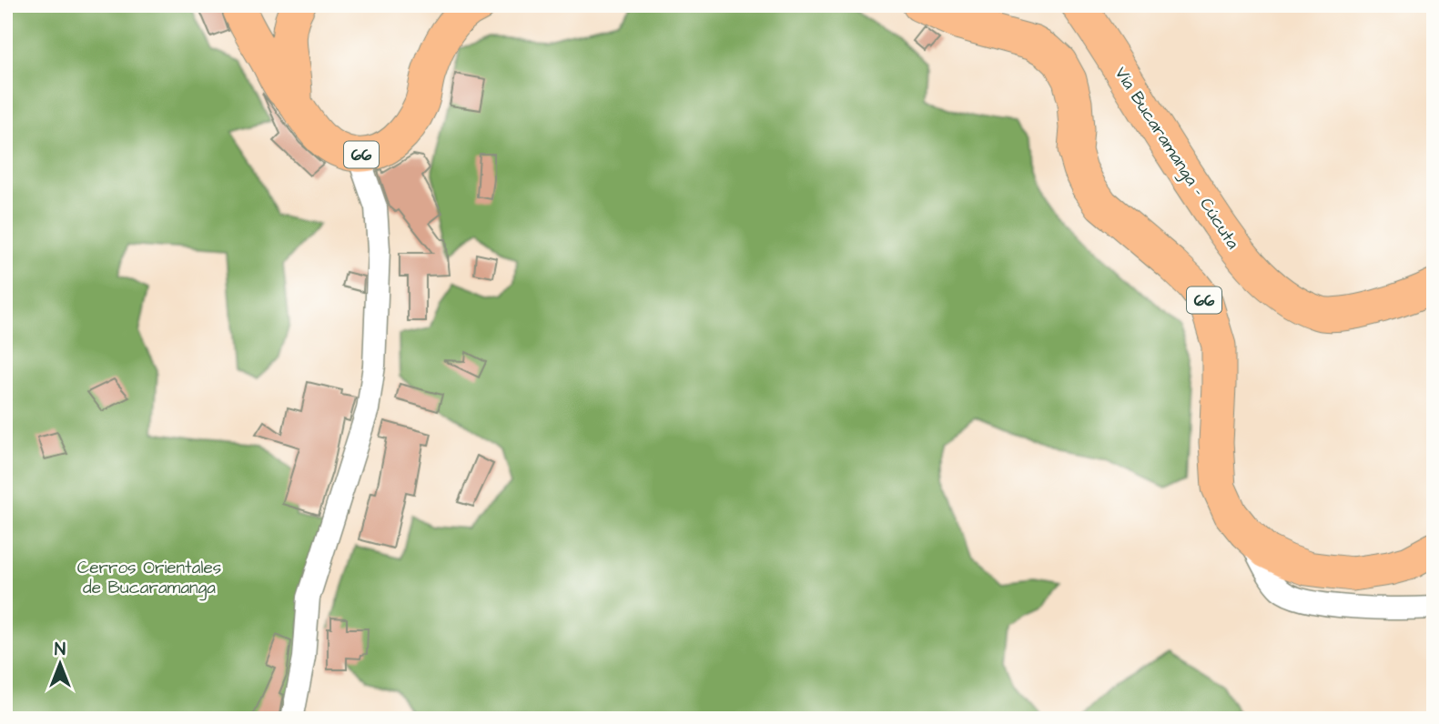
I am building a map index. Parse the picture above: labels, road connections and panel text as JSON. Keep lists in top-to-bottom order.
{
  "streets": {
    "highway": ["66", "Vía Bucaramanga - Cúcuta"]
  },
  "parks": ["Cerros Orientales de Bucaramanga"],
  "north": "top"
}
